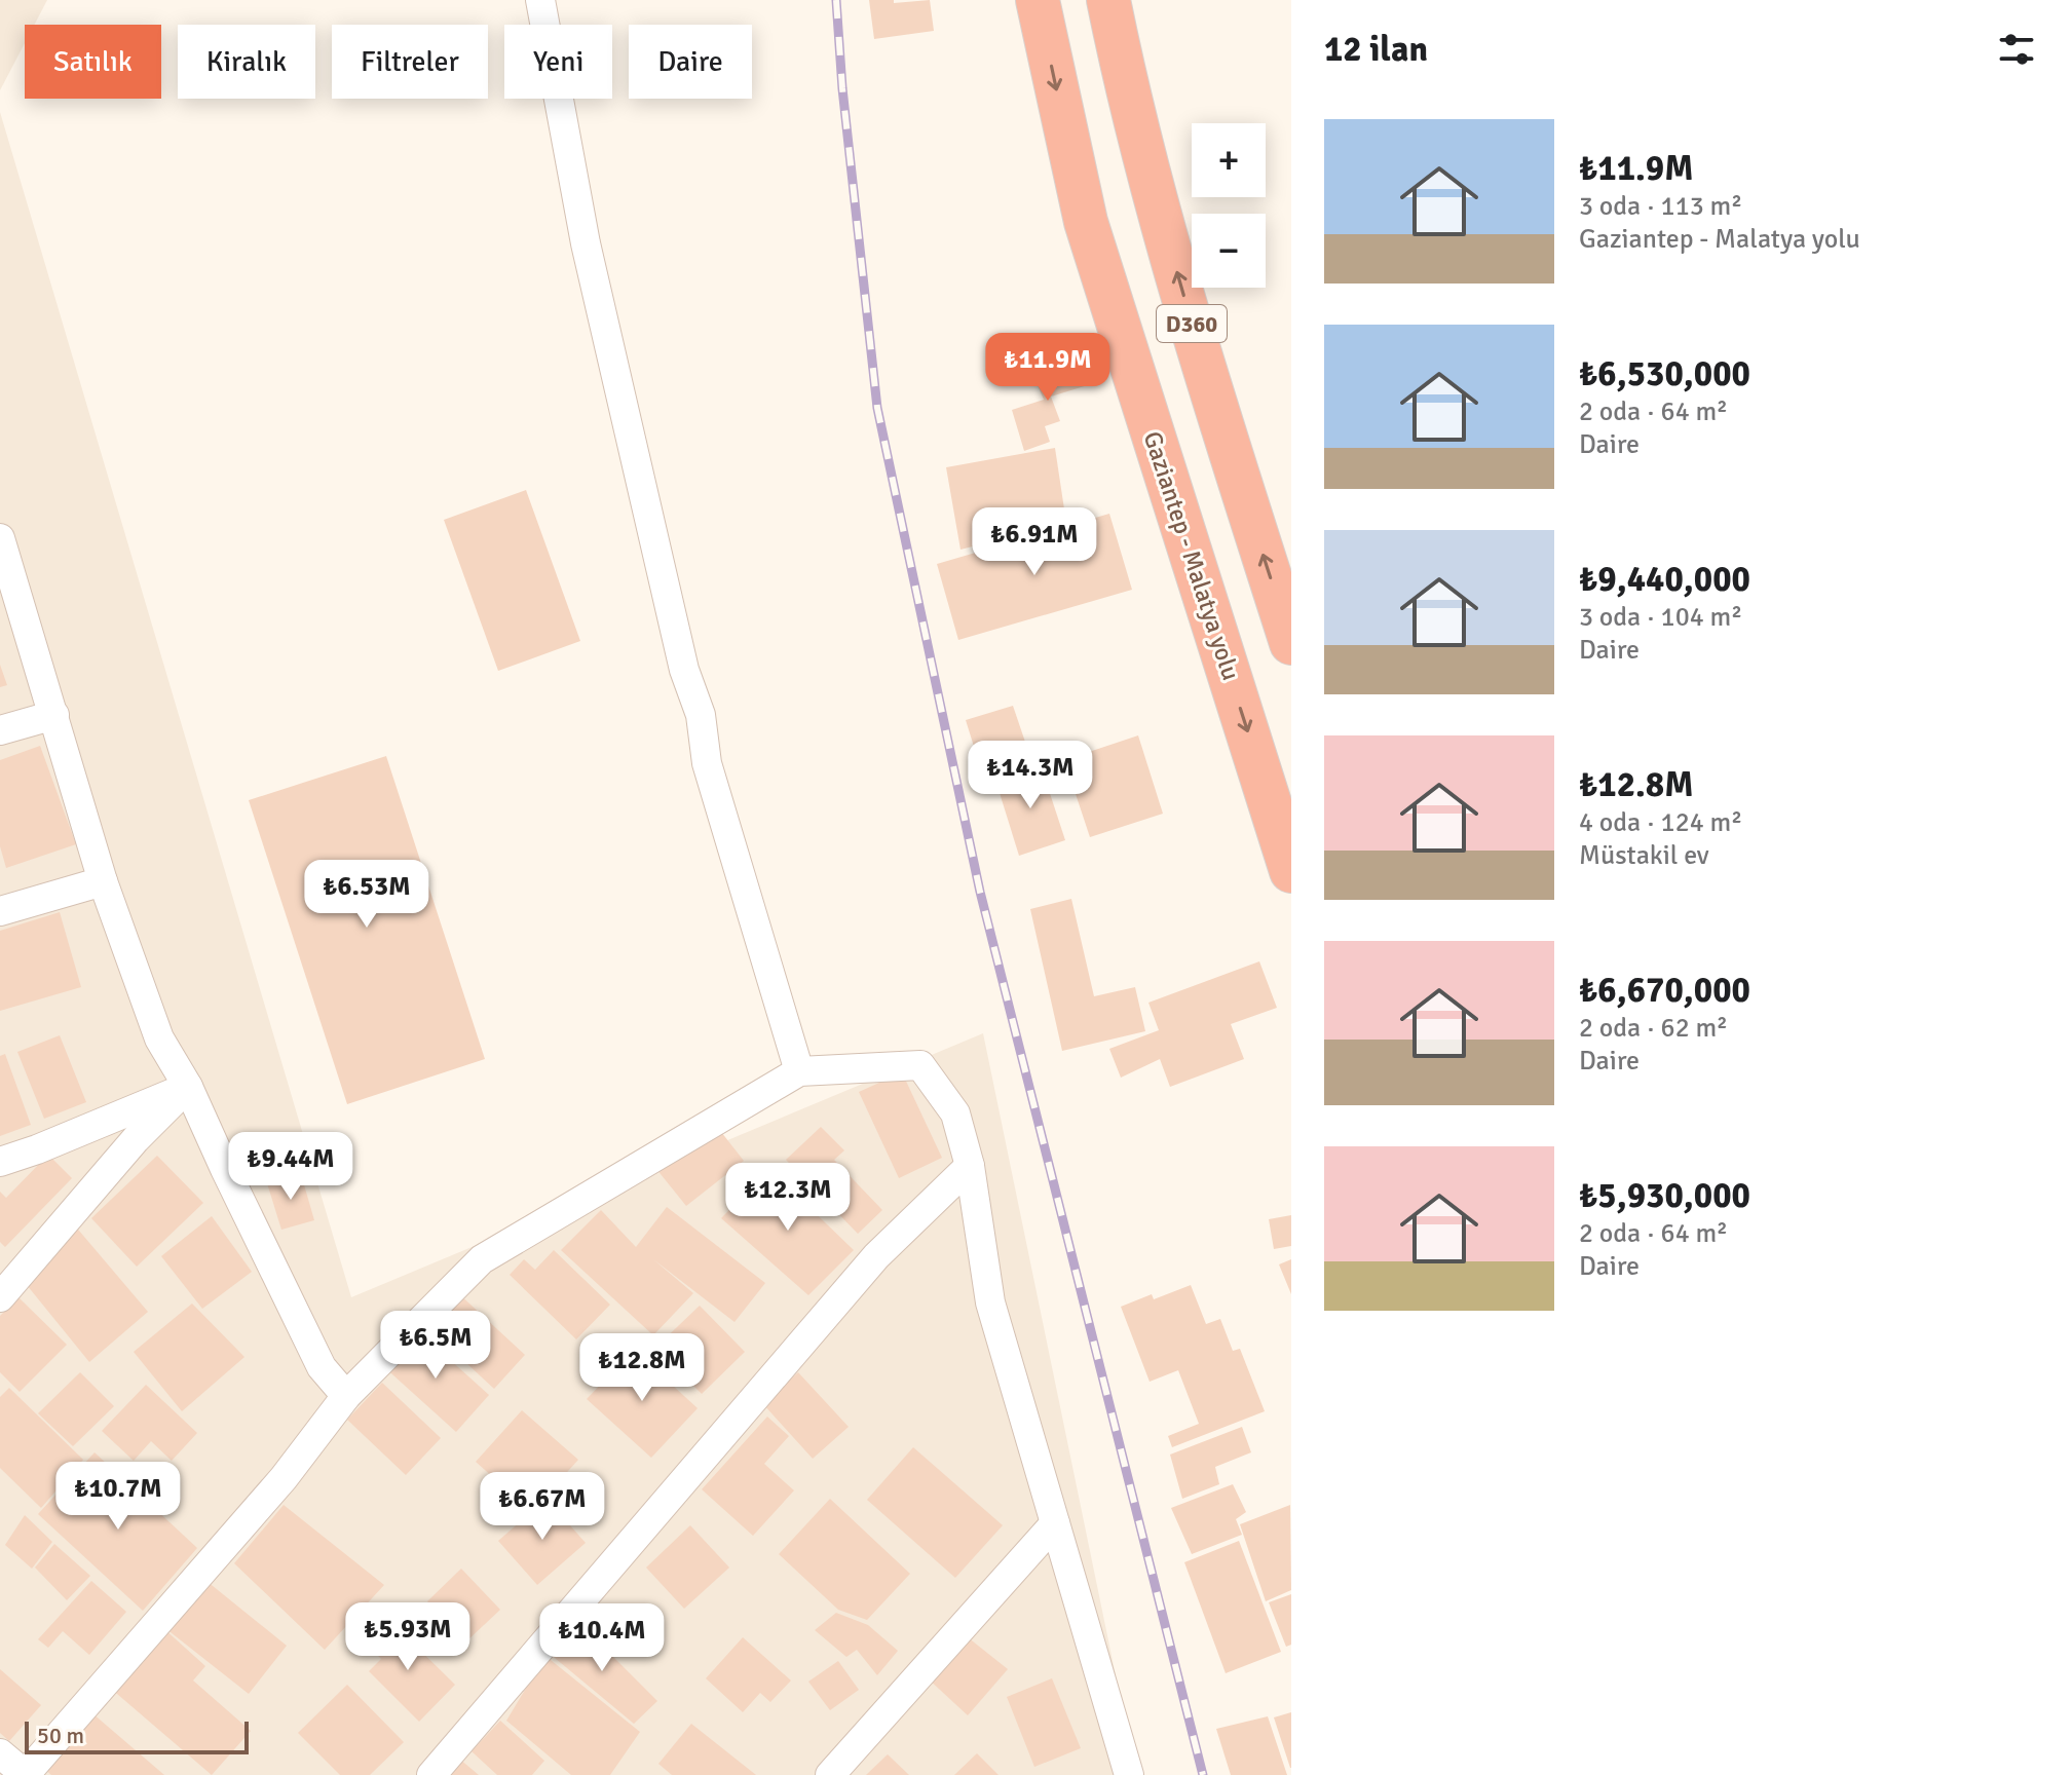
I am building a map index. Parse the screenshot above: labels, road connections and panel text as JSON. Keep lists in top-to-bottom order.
{
  "streets": {
    "highway": ["D360", "Gaziantep - Malatya yolu"]
  },
  "scale_bar": "50 m",
  "page": {
    "heading": "12 ilan",
    "chip": [
      "Satılık",
      "Kiralık",
      "Filtreler",
      "Yeni",
      "Daire"
    ],
    "list": [
      {
        "name": "₺11.9M",
        "note": "3 oda · 113 m² · Gaziantep - Malatya yolu"
      },
      {
        "name": "₺6,530,000",
        "note": "2 oda · 64 m² · Daire"
      },
      {
        "name": "₺9,440,000",
        "note": "3 oda · 104 m² · Daire"
      },
      {
        "name": "₺12.8M",
        "note": "4 oda · 124 m² · Müstakil ev"
      },
      {
        "name": "₺6,670,000",
        "note": "2 oda · 62 m² · Daire"
      },
      {
        "name": "₺5,930,000",
        "note": "2 oda · 64 m² · Daire"
      }
    ],
    "map_buttons": ["+", "−"],
    "price": [
      "₺11.9M",
      "₺6.91M",
      "₺14.3M",
      "₺6.53M",
      "₺9.44M",
      "₺12.3M",
      "₺6.5M",
      "₺12.8M",
      "₺10.7M",
      "₺6.67M",
      "₺5.93M",
      "₺10.4M"
    ],
    "scale": "50 m"
  }
}
